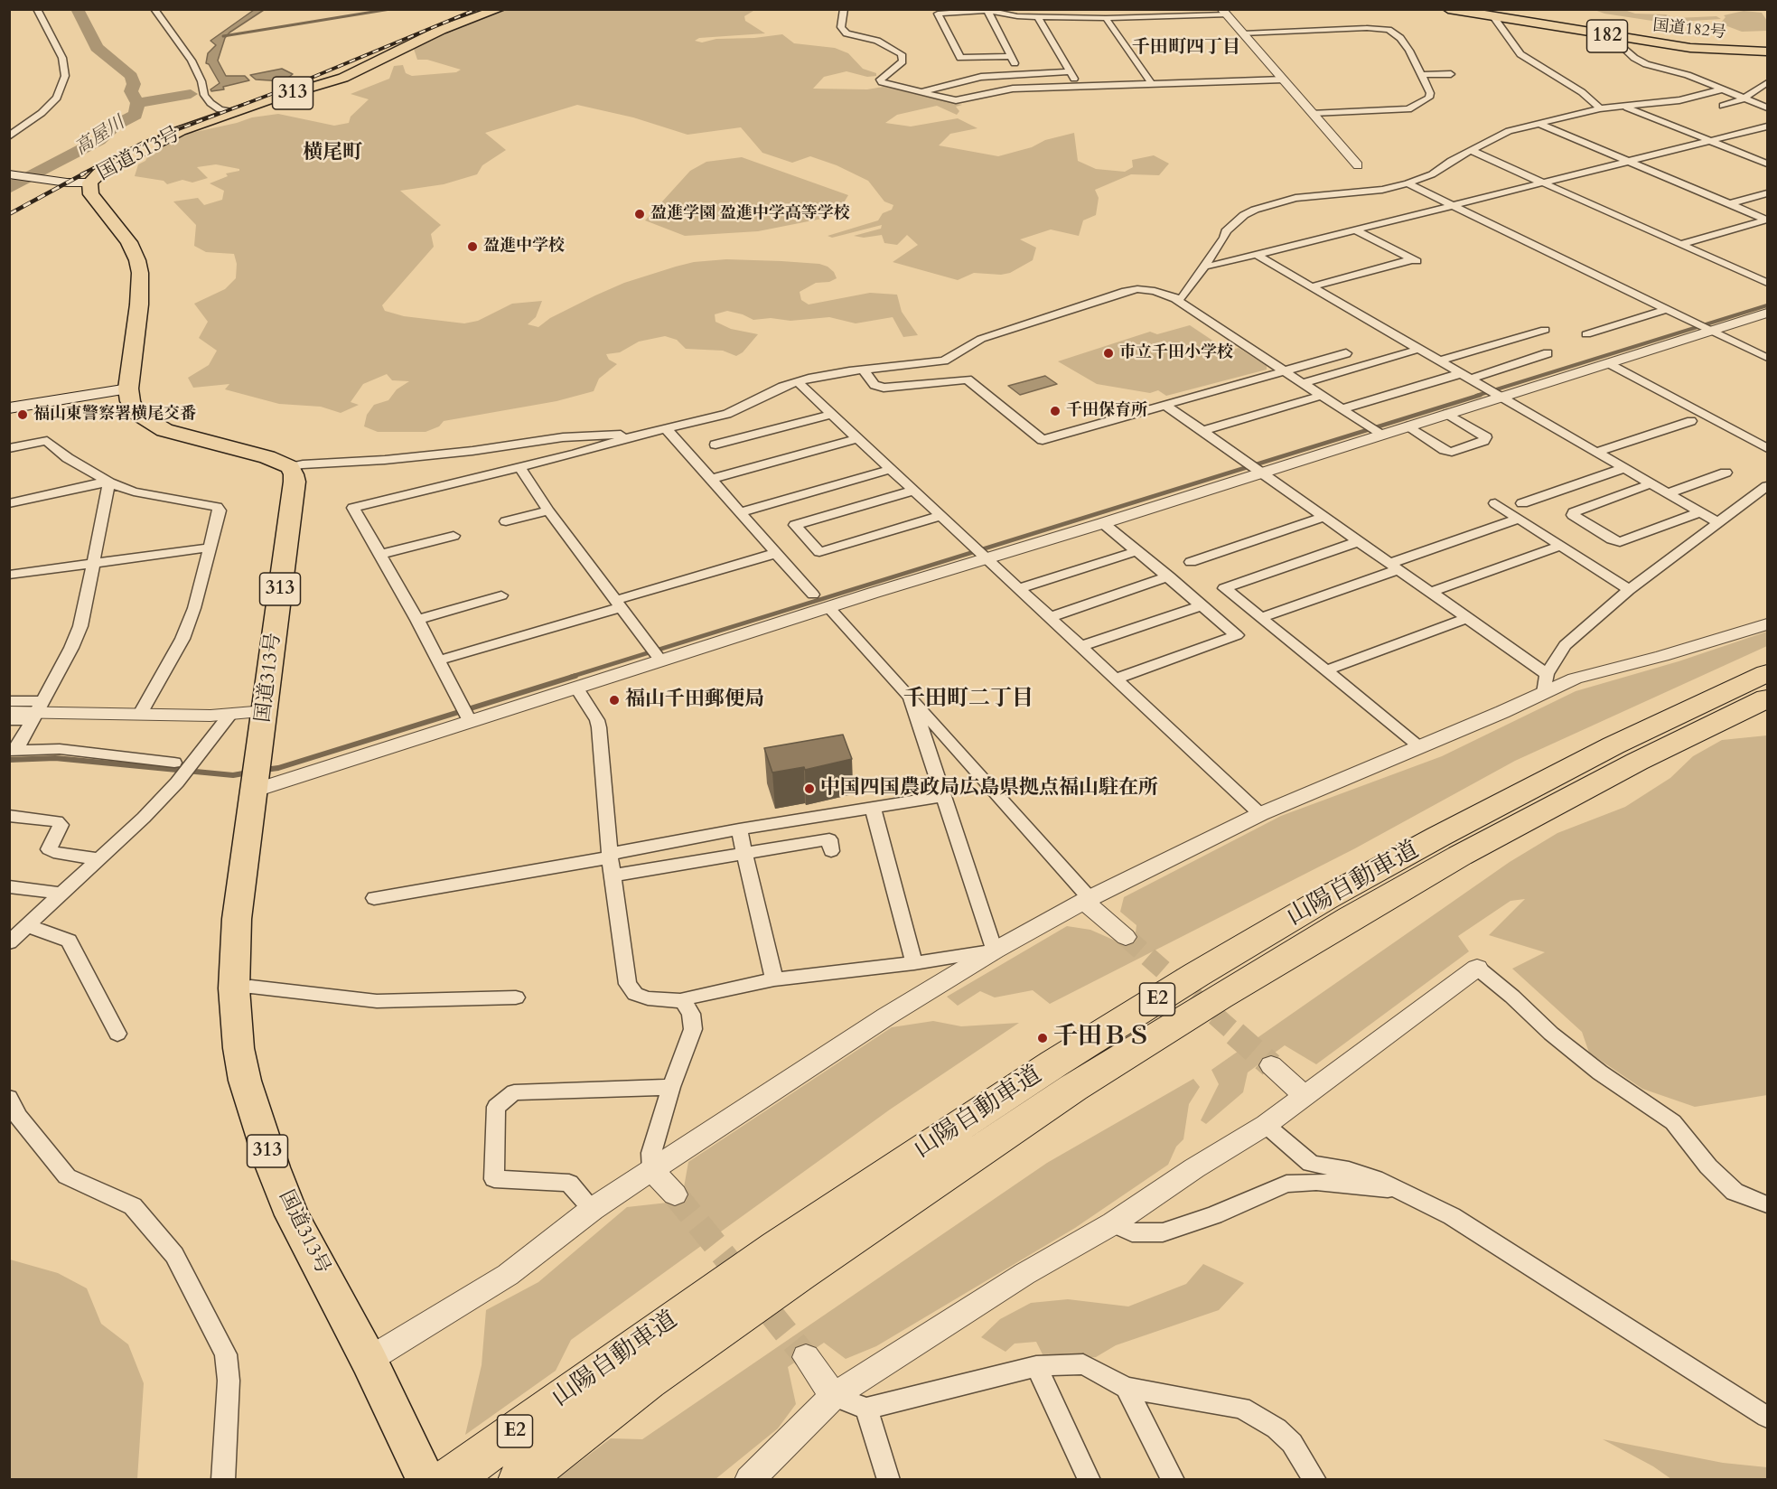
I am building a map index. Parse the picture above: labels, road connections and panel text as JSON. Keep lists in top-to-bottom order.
{
  "streets": {
    "highway": [
      "国道182号",
      "182",
      "313",
      "国道313号",
      "山陽自動車道",
      "E2"
    ]
  },
  "districts": ["千田町四丁目", "横尾町", "千田町二丁目"],
  "water": ["高屋川"],
  "places": [
    "盈進学園 盈進中学高等学校",
    "盈進中学校",
    "市立千田小学校",
    "千田保育所",
    "福山東警察署横尾交番",
    "福山千田郵便局",
    "中国四国農政局広島県拠点福山駐在所",
    "千田ＢＳ"
  ]
}
